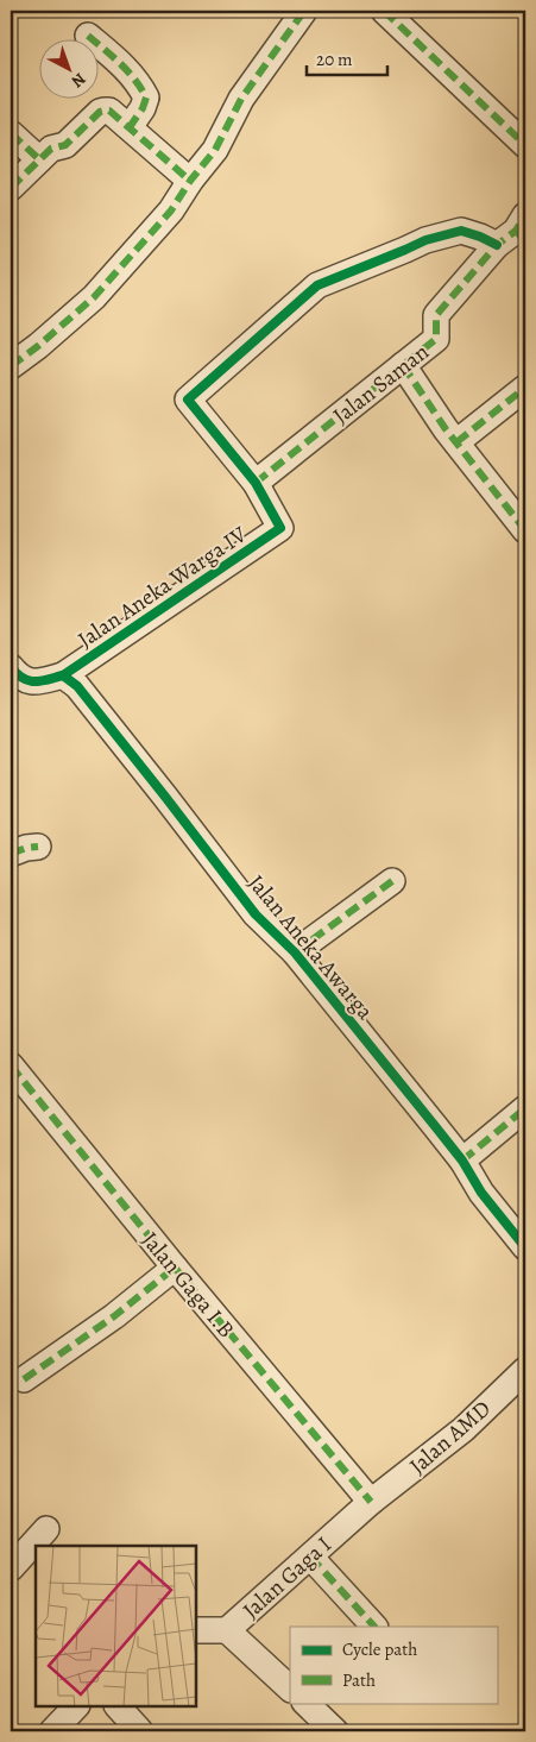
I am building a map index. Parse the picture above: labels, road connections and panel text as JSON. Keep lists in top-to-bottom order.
{
  "streets": {
    "street": [
      "Jalan Saman",
      "Jalan Aneka Warga IV",
      "Jalan Aneka Awarga",
      "Jalan Gaga I.B",
      "Jalan AMD",
      "Jalan Gaga I"
    ]
  },
  "crossings": [
    ["Jalan Saman", "Jalan Aneka Warga IV"],
    ["Jalan Aneka Warga IV", "Jalan Aneka Awarga"],
    ["Jalan Gaga I.B", "Jalan AMD"],
    ["Jalan Gaga I.B", "Jalan Gaga I"],
    ["Jalan AMD", "Jalan Gaga I"]
  ],
  "legend": ["Cycle path", "Path"],
  "scale_bar": "20 m",
  "north": "bottom right"
}
